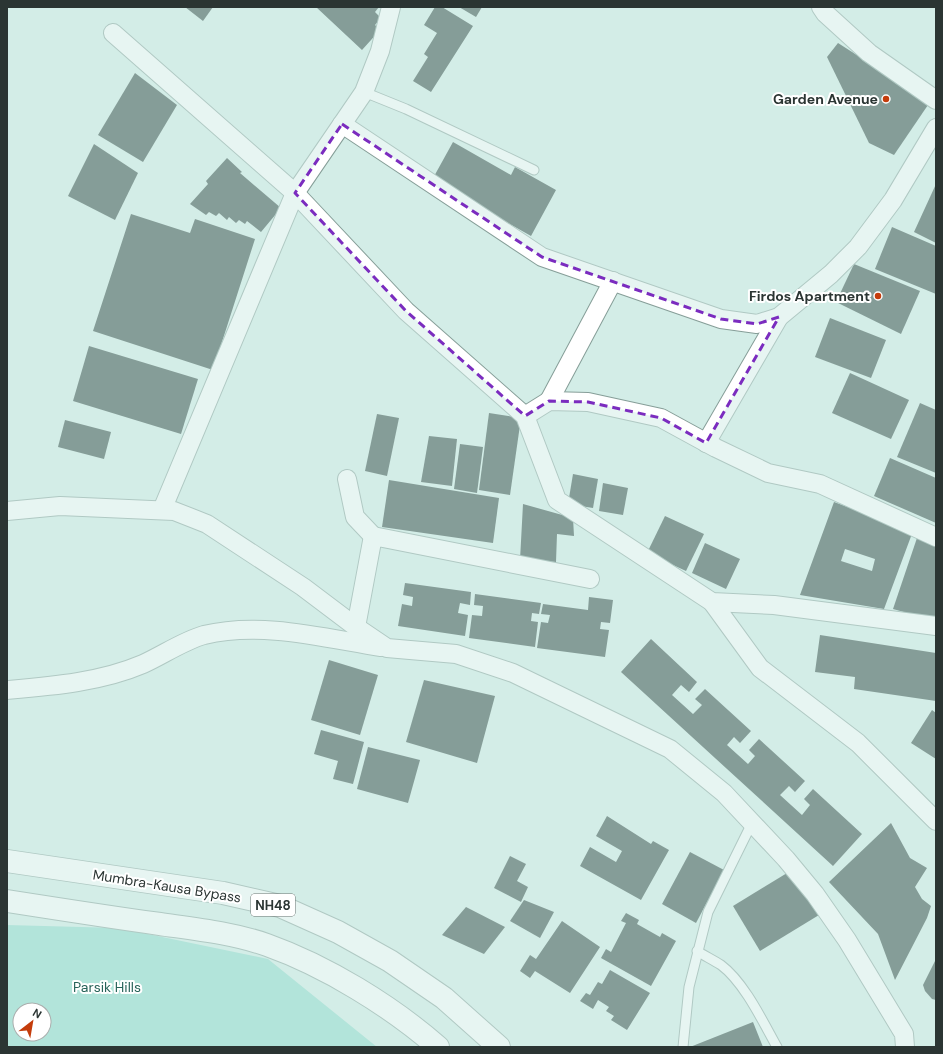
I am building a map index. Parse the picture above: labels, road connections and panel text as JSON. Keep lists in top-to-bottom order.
{
  "streets": {
    "highway": ["Mumbra-Kausa Bypass", "NH48"]
  },
  "parks": ["Parsik Hills"],
  "places": ["Garden Avenue", "Firdos Apartment"],
  "north": "top right"
}
